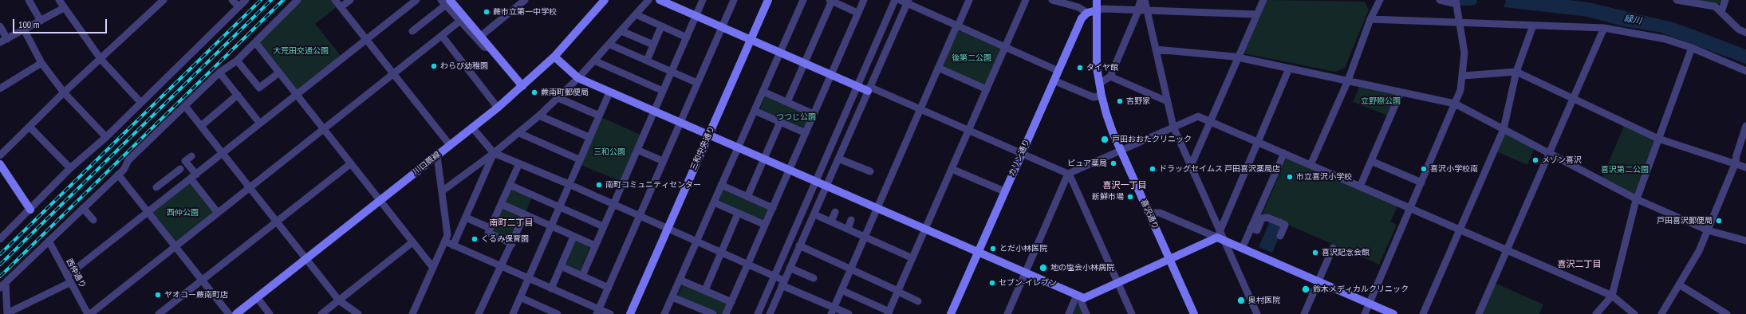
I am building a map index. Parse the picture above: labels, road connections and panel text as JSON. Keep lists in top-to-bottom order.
{
  "streets": {
    "street": [
      "三和中央通り",
      "カリン通り",
      "川口蕨線",
      "喜沢通り",
      "西仲通り"
    ]
  },
  "districts": ["喜沢一丁目", "南町二丁目", "喜沢二丁目"],
  "water": ["緑川"],
  "parks": [
    "大荒田交通公園",
    "後第二公園",
    "立野際公園",
    "つつじ公園",
    "三和公園",
    "喜沢第二公園",
    "西仲公園"
  ],
  "places": [
    "蕨市立第一中学校",
    "わらび幼稚園",
    "タイヤ館",
    "蕨南町郵便局",
    "吉野家",
    "戸田おおたクリニック",
    "メゾン喜沢",
    "ピュア薬局",
    "ドラッグセイムス 戸田喜沢薬局店",
    "喜沢小学校南",
    "市立喜沢小学校",
    "南町コミュニティセンター",
    "新鮮市場",
    "戸田喜沢郵便局",
    "くるみ保育園",
    "とだ小林医院",
    "喜沢記念会館",
    "地の塩会小林病院",
    "セブン-イレブン",
    "鈴木メディカルクリニック",
    "ヤオコー蕨南町店",
    "奥村医院"
  ],
  "scale_bar": "100 m"
}
